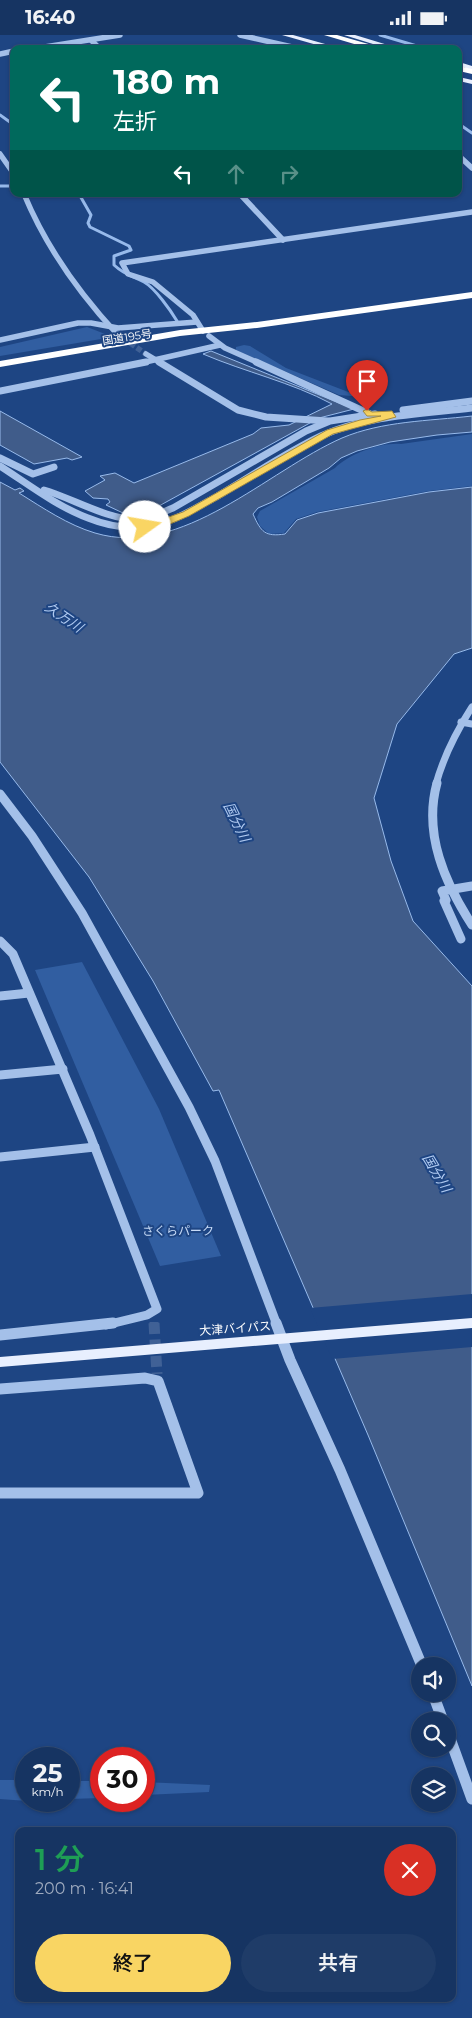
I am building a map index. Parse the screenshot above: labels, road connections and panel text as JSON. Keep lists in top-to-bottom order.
{
  "streets": {
    "highway": ["国道195号"],
    "main road": ["大津バイパス"]
  },
  "water": ["久万川", "国分川"],
  "parks": ["さくらパーク"],
  "page": {
    "status": "16:40",
    "turn": ["180 m", "左折"],
    "speed": "25 km/h",
    "limit": "30",
    "heading": ["1 分", "200 m · 16:41"],
    "buttons": ["終了", "共有"]
  }
}
